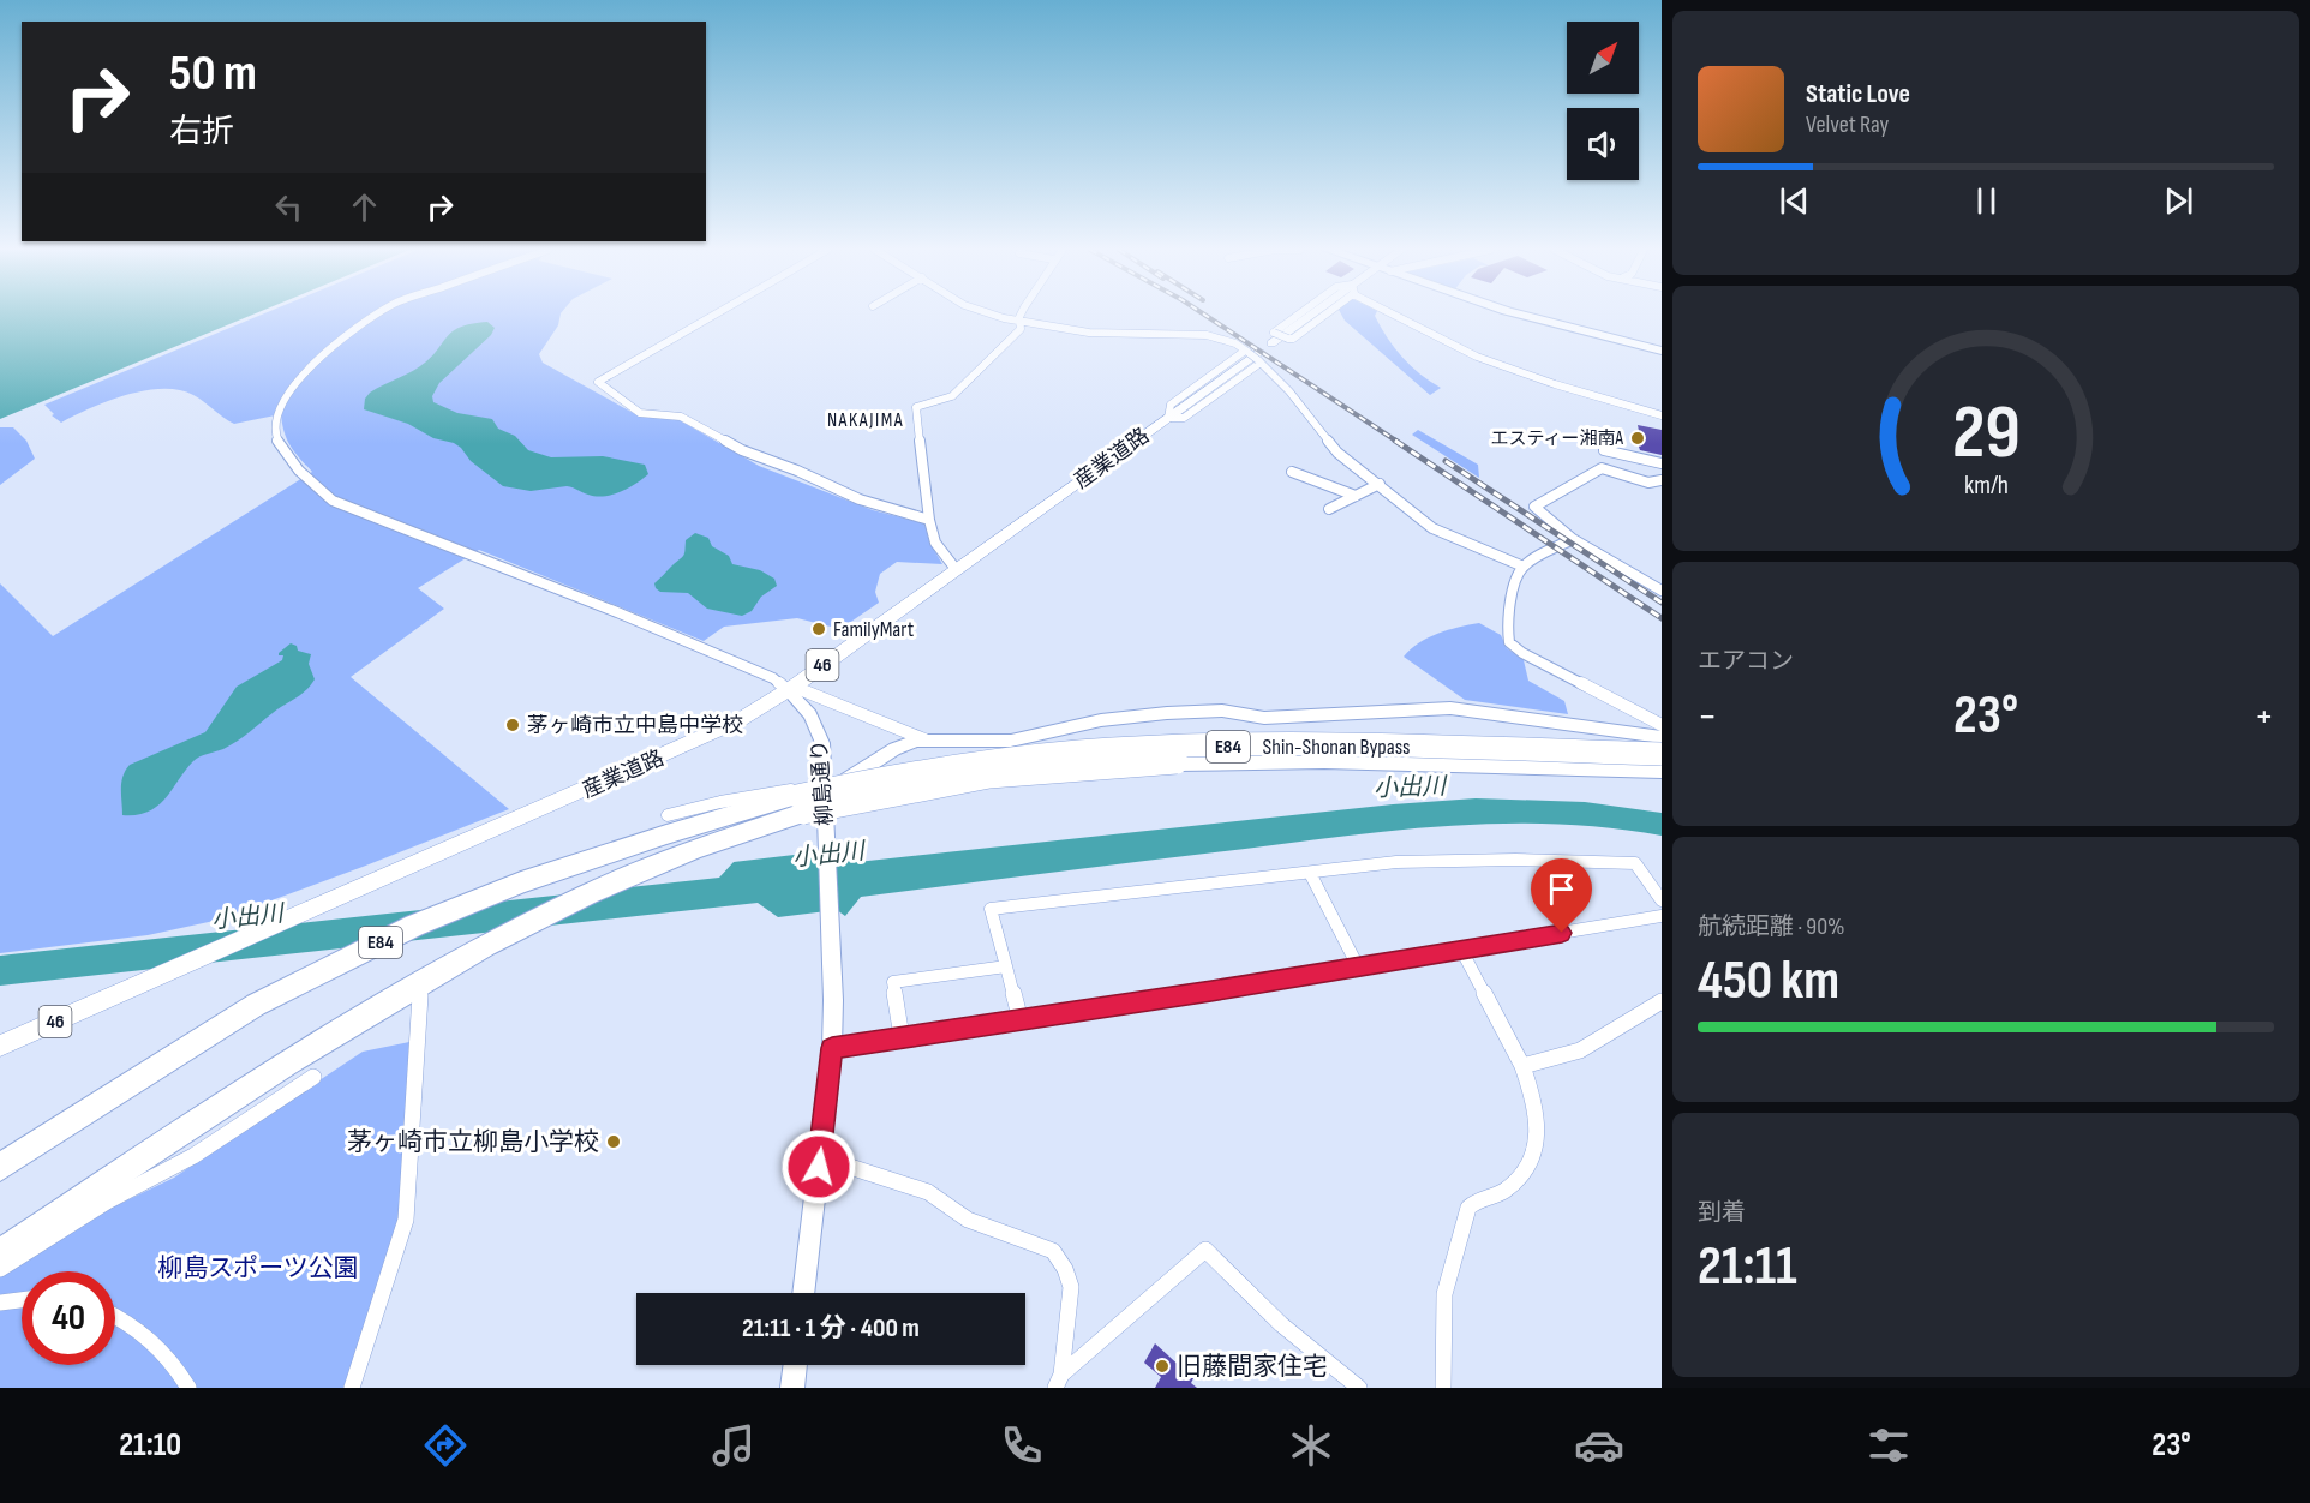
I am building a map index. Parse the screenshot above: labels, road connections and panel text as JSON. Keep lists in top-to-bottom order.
{
  "streets": {
    "highway": ["E84", "Shin-Shonan Bypass"],
    "main road": ["産業道路", "46"],
    "street": ["柳島通り"]
  },
  "crossings": [
    ["産業道路", "柳島通り"],
    ["E84", "Shin-Shonan Bypass"]
  ],
  "districts": ["NAKAJIMA"],
  "water": ["小出川"],
  "parks": ["柳島スポーツ公園"],
  "places": [
    "エスティー湘南A",
    "FamilyMart",
    "茅ヶ崎市立中島中学校",
    "茅ヶ崎市立柳島小学校",
    "旧藤間家住宅"
  ],
  "north": "top right",
  "page": {
    "turn": ["50 m", "右折"],
    "song": ["Static Love", "Velvet Ray"],
    "tile": [
      "エアコン",
      ["航続距離 · 90%", "450 km"],
      ["到着", "21:11"]
    ],
    "heat": ["−", "23°", "+"],
    "limit": "40",
    "trip": "21:11 · 1 分 · 400 m",
    "tabs": ["21:10", "23°"],
    "gauge": ["29", "km/h"]
  }
}
